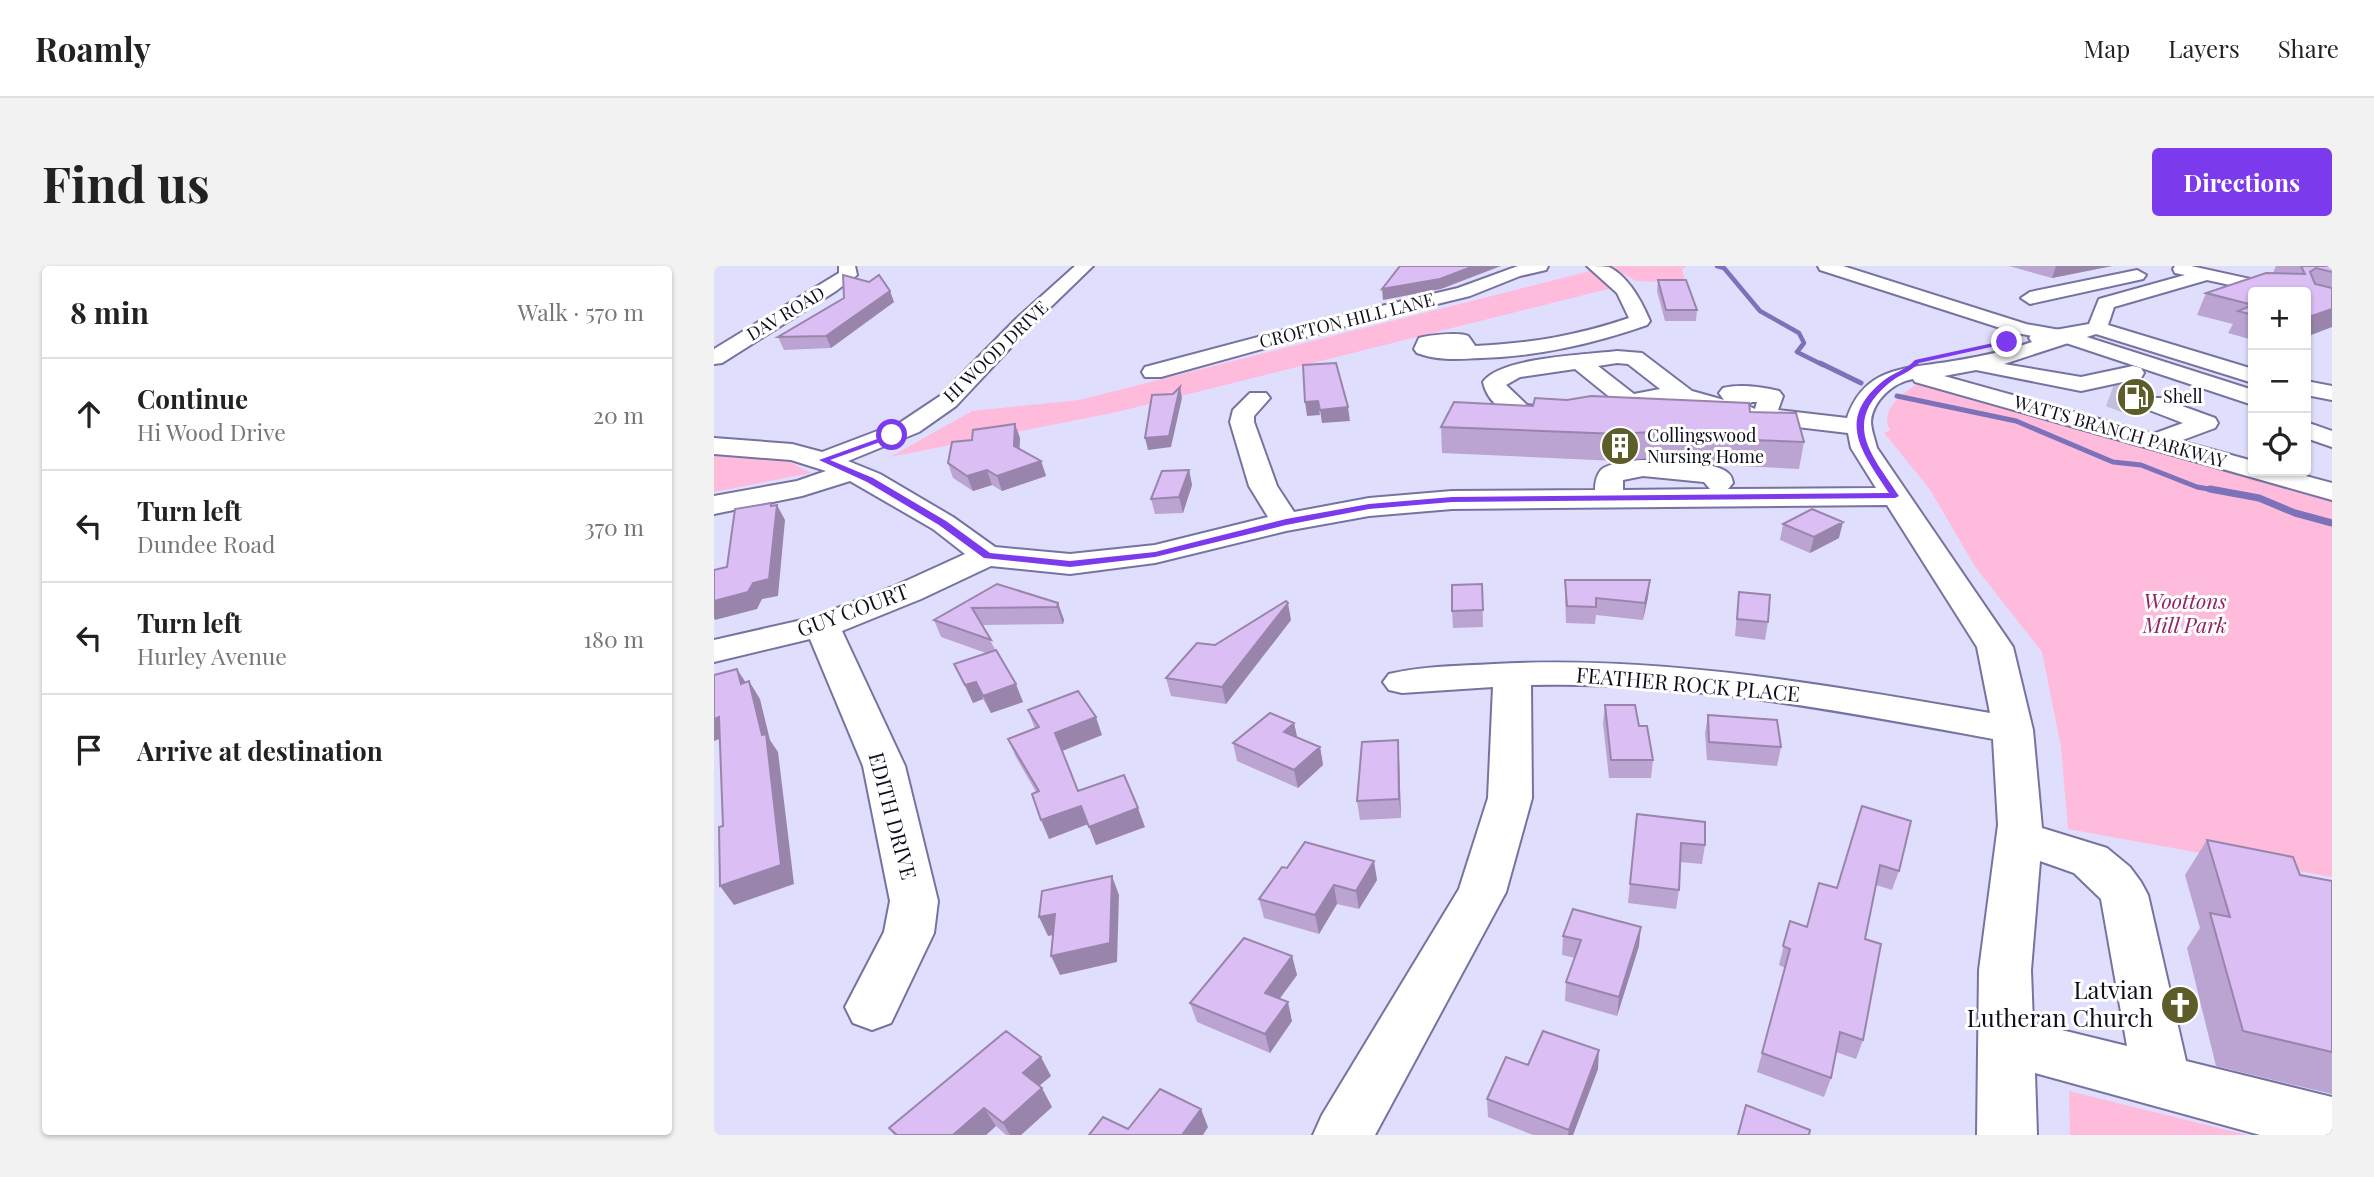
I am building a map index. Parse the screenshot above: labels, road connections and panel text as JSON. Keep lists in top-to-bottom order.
{
  "streets": {
    "street": [
      "DAV ROAD",
      "CROFTON HILL LANE",
      "HI WOOD DRIVE",
      "WATTS BRANCH PARKWAY",
      "GUY COURT",
      "FEATHER ROCK PLACE",
      "EDITH DRIVE"
    ]
  },
  "crossings": [
    ["GUY COURT", "EDITH DRIVE"]
  ],
  "parks": ["Woottons Mill Park"],
  "places": {
    "fuel station": ["Shell"],
    "building": ["Collingswood Nursing Home"],
    "church": ["Latvian Lutheran Church"]
  },
  "page": {
    "header": "Roamly",
    "nav": ["Map", "Layers", "Share"],
    "buttons": "Directions",
    "title": "Find us",
    "heading": ["8 min", "Walk · 570 m"],
    "map_buttons": ["+", "−"],
    "list": [
      ["Continue", "Hi Wood Drive", "20 m"],
      ["Turn left", "Dundee Road", "370 m"],
      ["Turn left", "Hurley Avenue", "180 m"],
      "Arrive at destination"
    ]
  }
}
